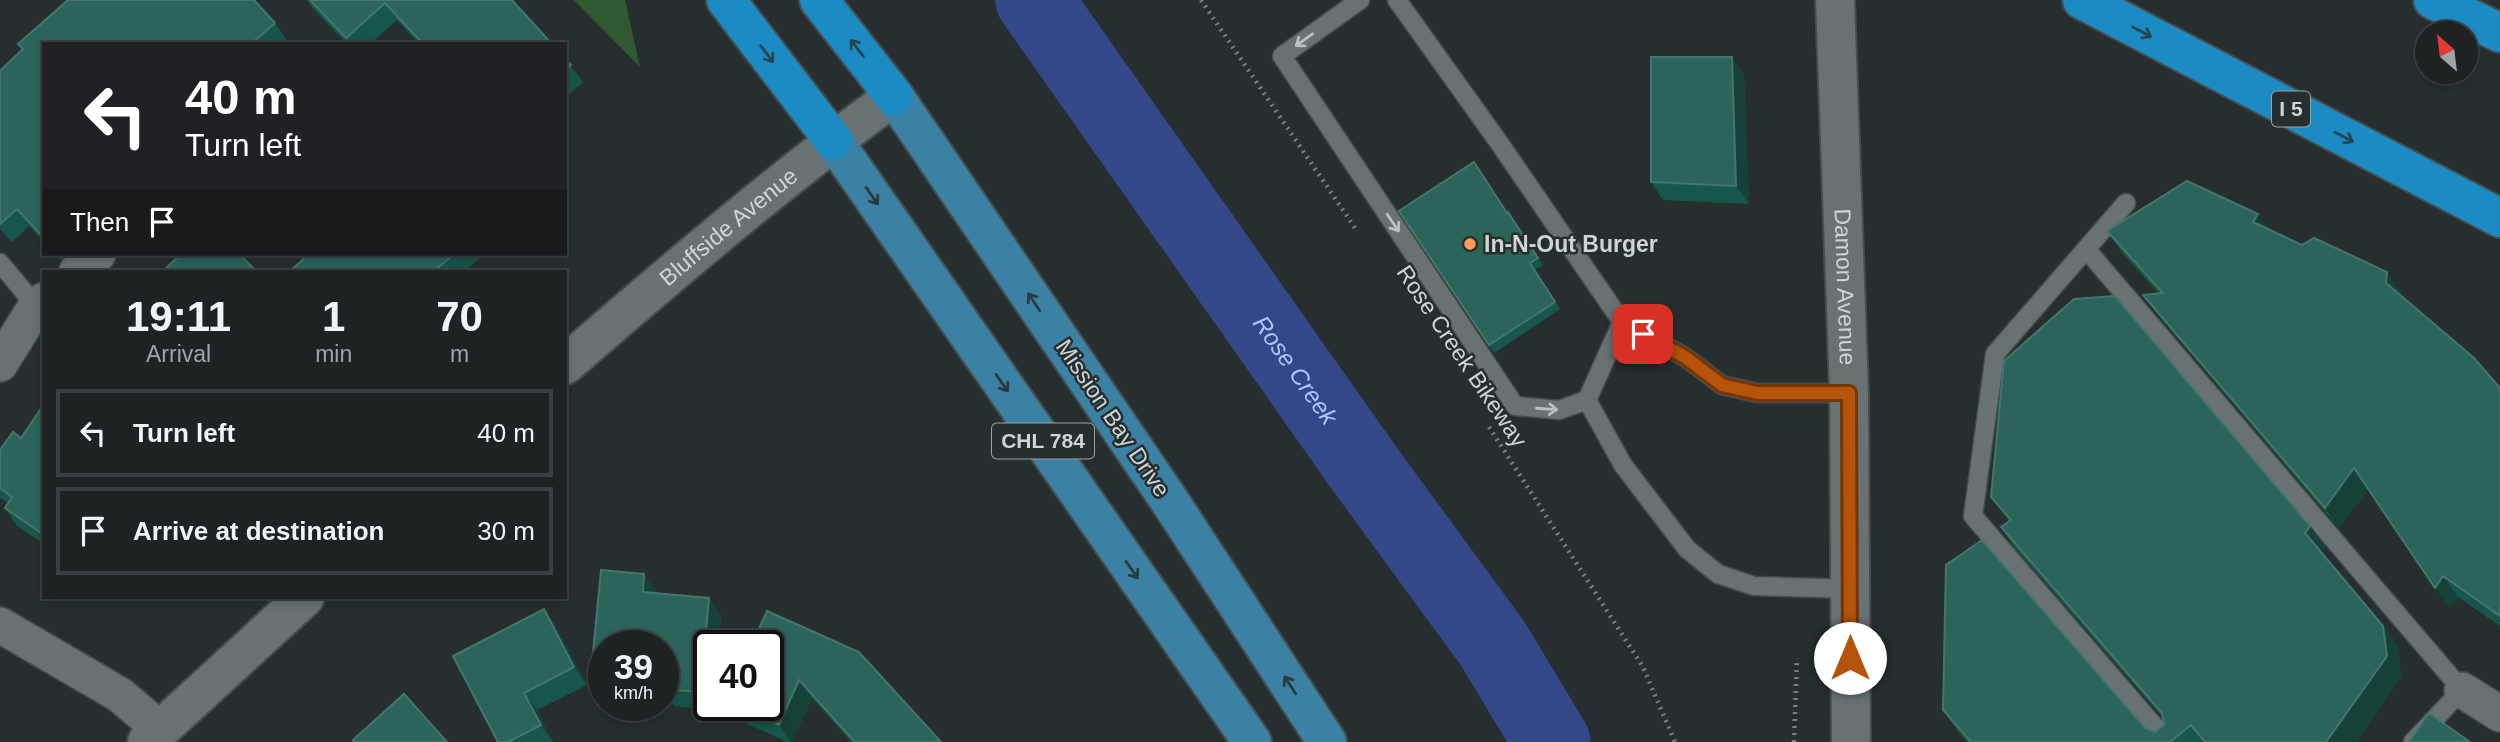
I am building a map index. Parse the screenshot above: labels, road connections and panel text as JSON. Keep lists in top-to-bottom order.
{
  "streets": {
    "highway": ["I 5"],
    "main road": ["Mission Bay Drive", "CHL 784"],
    "street": ["Bluffside Avenue", "Damon Avenue"],
    "path": ["Rose Creek Bikeway"]
  },
  "crossings": [
    ["Bluffside Avenue", "Mission Bay Drive"],
    ["Bluffside Avenue", "CHL 784"]
  ],
  "water": ["Rose Creek"],
  "places": ["In-N-Out Burger"],
  "north": "top left",
  "page": {
    "turn": ["40 m", "Turn left"],
    "then": "Then",
    "eta": [
      "19:11",
      "Arrival",
      "1",
      "min",
      "70",
      "m"
    ],
    "list": [
      {
        "name": "Turn left",
        "value": "40 m"
      },
      {
        "name": "Arrive at destination",
        "value": "30 m"
      }
    ],
    "speed": "39 km/h",
    "limit": "40"
  }
}
